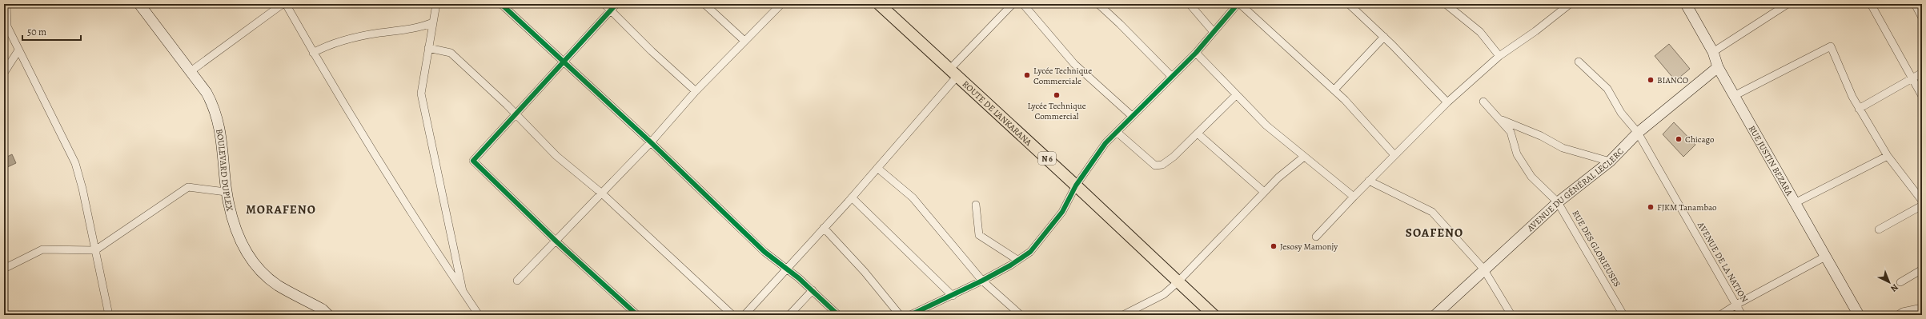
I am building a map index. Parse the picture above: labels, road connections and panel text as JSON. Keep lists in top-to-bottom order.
{
  "streets": {
    "main road": [
      "ROUTE DE L'ANKARANA",
      "N 6",
      "RUE JUSTIN BEZARA",
      "BOULEVARD DUPLEX",
      "AVENUE DU GÉNÉRAL LECLERC"
    ],
    "street": ["RUE DES GLORIEUSES", "AVENUE DE LA NATION"]
  },
  "crossings": [
    ["RUE JUSTIN BEZARA", "AVENUE DU GÉNÉRAL LECLERC"],
    ["AVENUE DU GÉNÉRAL LECLERC", "RUE DES GLORIEUSES"],
    ["AVENUE DU GÉNÉRAL LECLERC", "AVENUE DE LA NATION"]
  ],
  "districts": ["MORAFENO", "SOAFENO"],
  "places": [
    "Lycée Technique Commerciale",
    "BIANCO",
    "Lycée Technique Commercial",
    "Chicago",
    "FJKM Tanambao",
    "Jesosy Mamonjy"
  ],
  "scale_bar": "50 m",
  "north": "bottom right"
}
